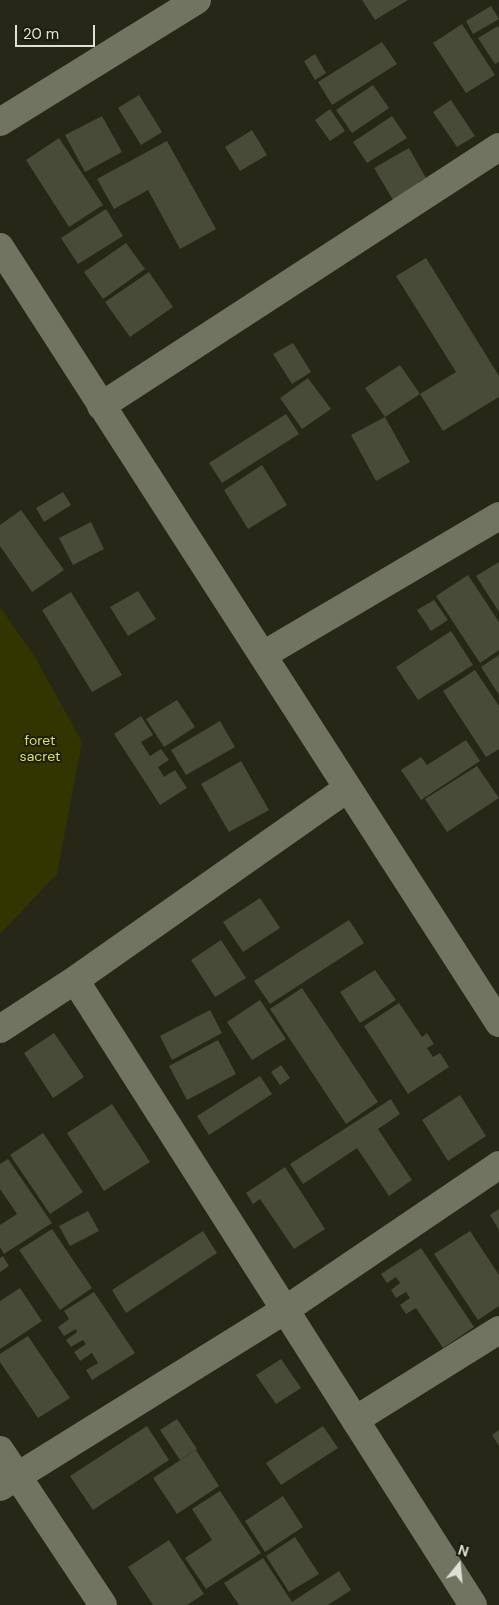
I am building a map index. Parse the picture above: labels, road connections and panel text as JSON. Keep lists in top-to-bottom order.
{
  "parks": ["foret sacret"],
  "scale_bar": "20 m",
  "north": "top"
}
